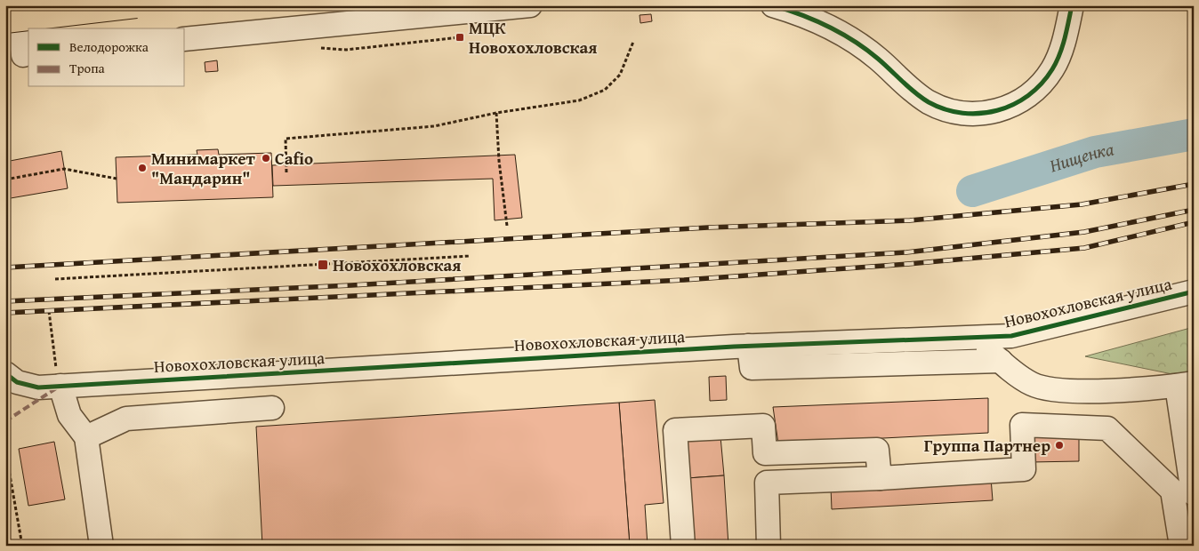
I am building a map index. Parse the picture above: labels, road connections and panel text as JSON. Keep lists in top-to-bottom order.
{
  "streets": {
    "street": ["Новохохловская улица"]
  },
  "water": ["Нищенка"],
  "places": {
    "transit": ["МЦК Новохохловская", "Новохохловская"],
    "other": ["Cafio", "Минимаркет \"Мандарин\"", "Группа Партнер"]
  },
  "legend": ["Велодорожка", "Тропа"]
}
